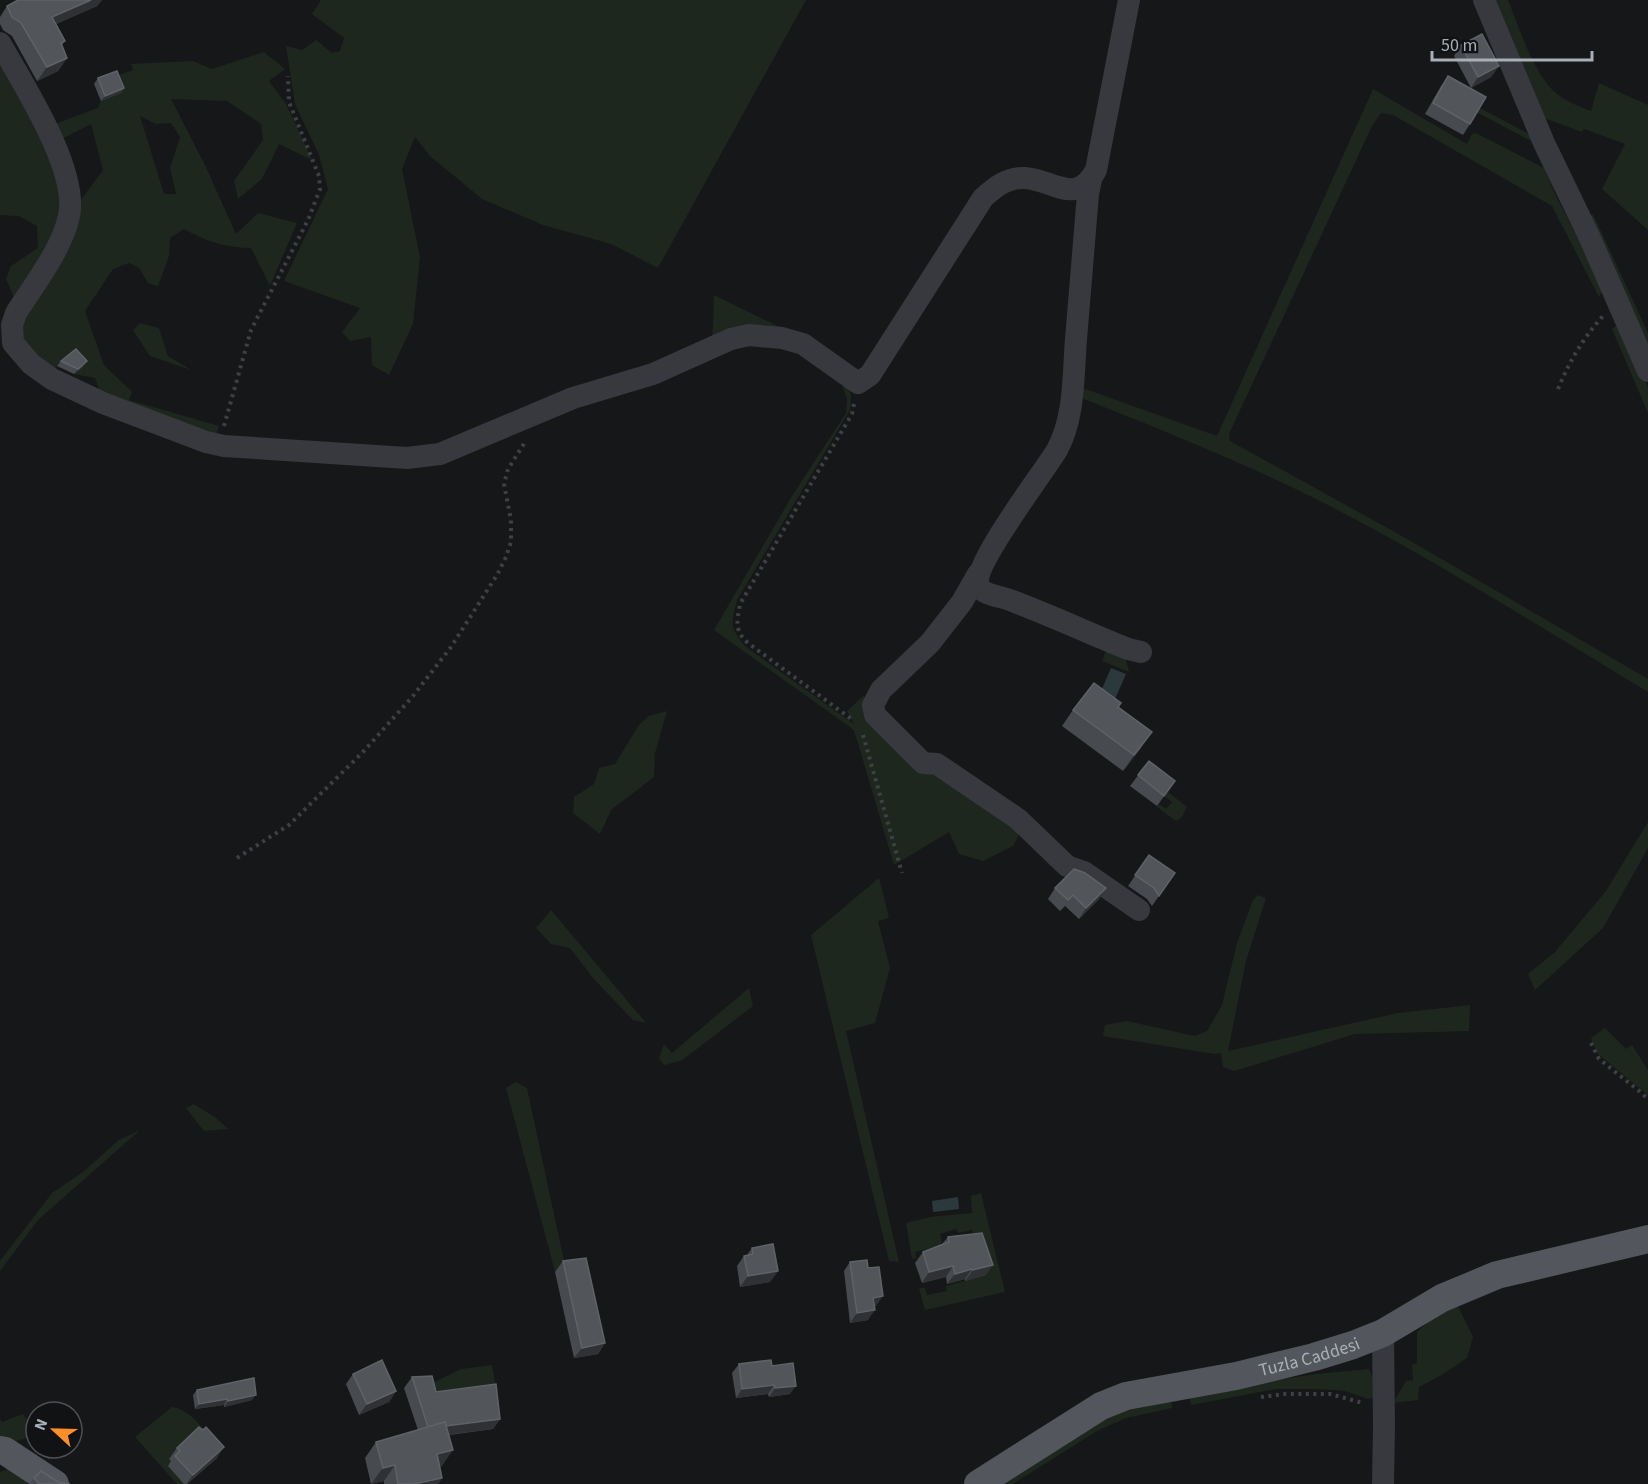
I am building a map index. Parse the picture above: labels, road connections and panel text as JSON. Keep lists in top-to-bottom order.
{
  "streets": {
    "main road": ["Tuzla Caddesi"]
  },
  "scale_bar": "50 m",
  "north": "left"
}
